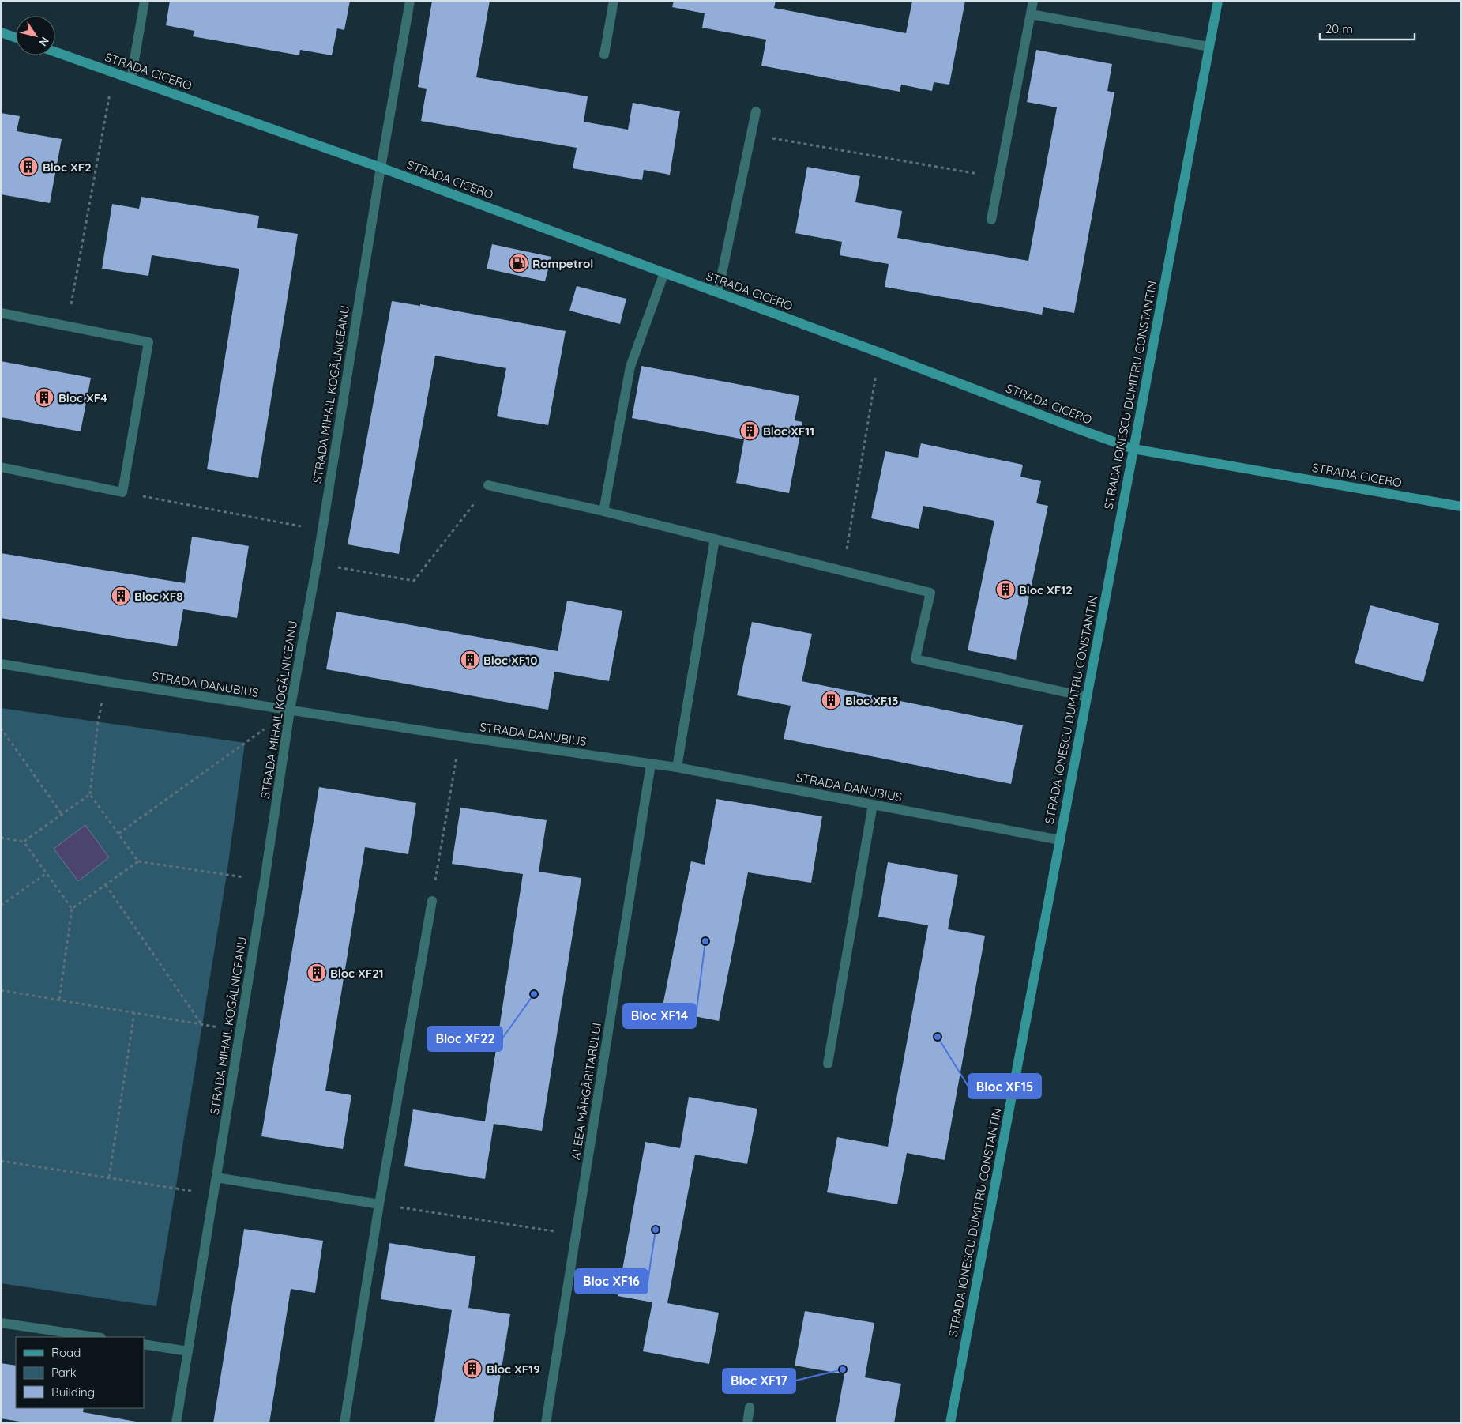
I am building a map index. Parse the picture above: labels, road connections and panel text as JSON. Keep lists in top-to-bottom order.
{
  "streets": {
    "main road": ["STRADA CICERO", "STRADA IONESCU DUMITRU CONSTANTIN"],
    "street": ["STRADA MIHAIL KOGĂLNICEANU", "STRADA DANUBIUS", "ALEEA MĂRGĂRITARULUI"]
  },
  "crossings": [
    ["STRADA CICERO", "STRADA MIHAIL KOGĂLNICEANU"],
    ["STRADA CICERO", "STRADA IONESCU DUMITRU CONSTANTIN"],
    ["STRADA MIHAIL KOGĂLNICEANU", "STRADA DANUBIUS"],
    ["STRADA IONESCU DUMITRU CONSTANTIN", "STRADA DANUBIUS"],
    ["STRADA DANUBIUS", "ALEEA MĂRGĂRITARULUI"]
  ],
  "places": {
    "building": [
      "Bloc XF2",
      "Bloc XF4",
      "Bloc XF11",
      "Bloc XF12",
      "Bloc XF8",
      "Bloc XF10",
      "Bloc XF13",
      "Bloc XF21",
      "Bloc XF19"
    ],
    "fuel station": ["Rompetrol"],
    "other": [
      "Bloc XF14",
      "Bloc XF22",
      "Bloc XF15",
      "Bloc XF16",
      "Bloc XF17"
    ]
  },
  "legend": ["Road", "Park", "Building"],
  "scale_bar": "20 m",
  "north": "bottom right"
}
